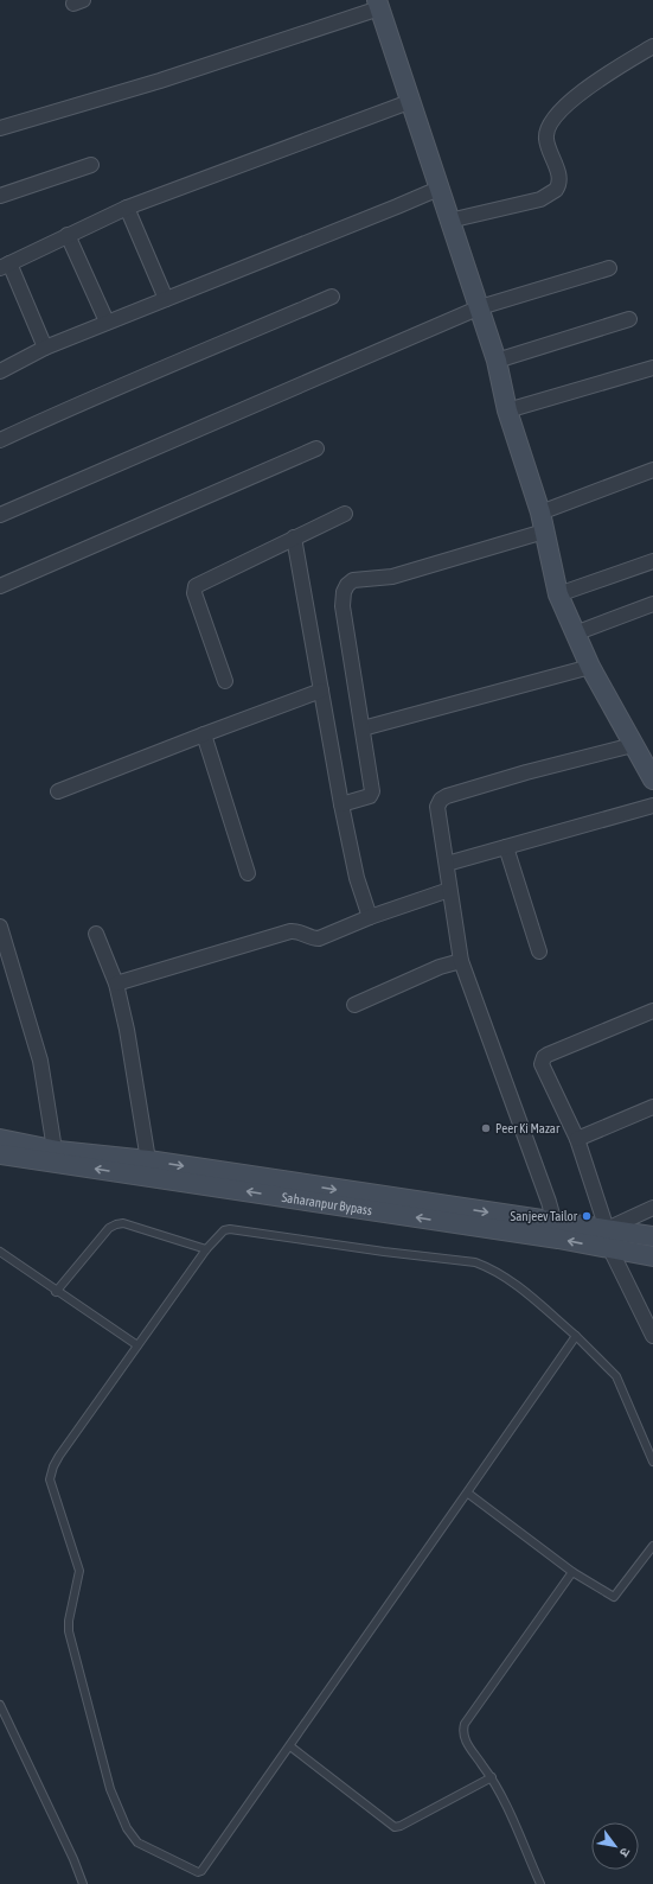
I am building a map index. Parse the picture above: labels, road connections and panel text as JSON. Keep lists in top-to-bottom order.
{
  "streets": {
    "main road": ["Saharanpur Bypass"]
  },
  "places": ["Peer Ki Mazar", "Sanjeev Tailor"],
  "north": "bottom right"
}
